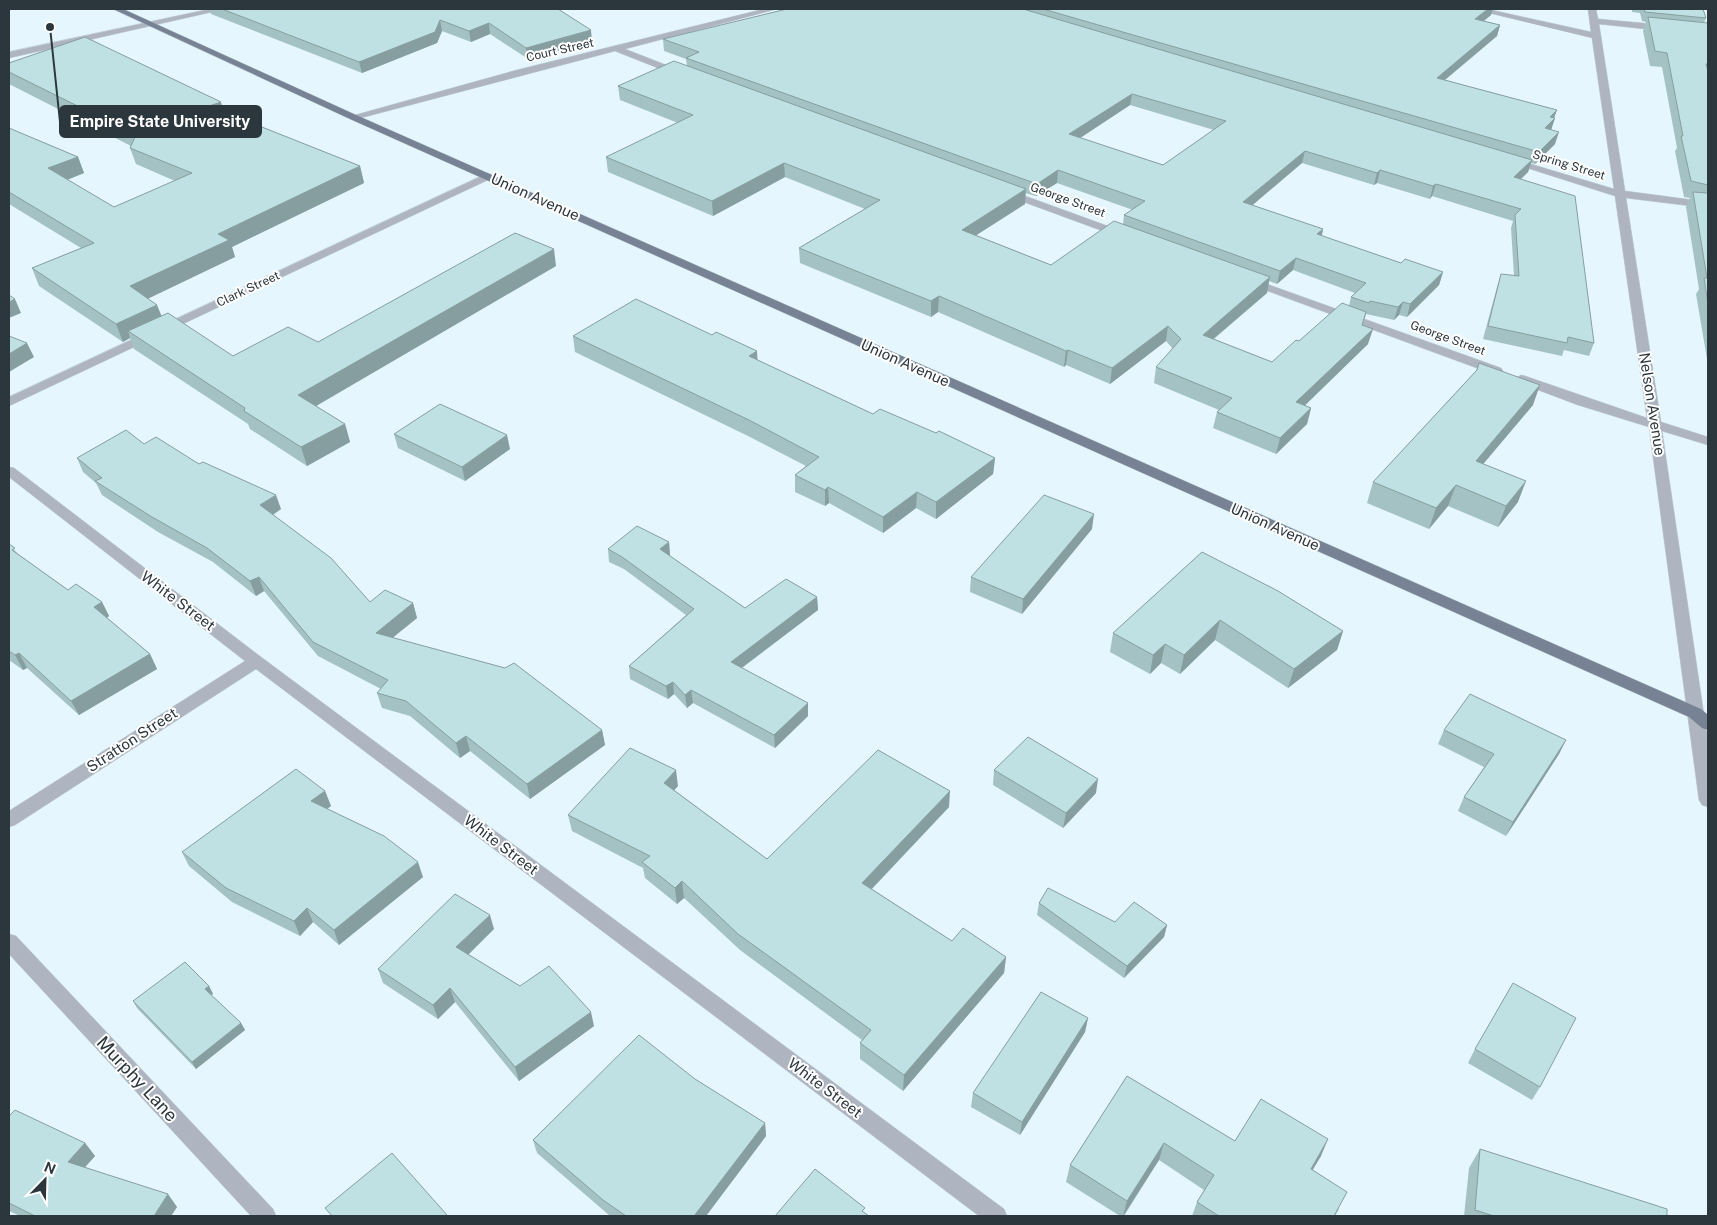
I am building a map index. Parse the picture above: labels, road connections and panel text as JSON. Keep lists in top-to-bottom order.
{
  "streets": {
    "main road": ["Union Avenue"],
    "street": [
      "Court Street",
      "Spring Street",
      "George Street",
      "Clark Street",
      "Nelson Avenue",
      "White Street",
      "Stratton Street",
      "Murphy Lane"
    ]
  },
  "crossings": [
    ["Court Street", "Union Avenue"],
    ["Spring Street", "Nelson Avenue"],
    ["Union Avenue", "Clark Street"],
    ["Union Avenue", "Nelson Avenue"],
    ["George Street", "Nelson Avenue"],
    ["White Street", "Stratton Street"]
  ],
  "places": ["Empire State University"],
  "north": "top right"
}
